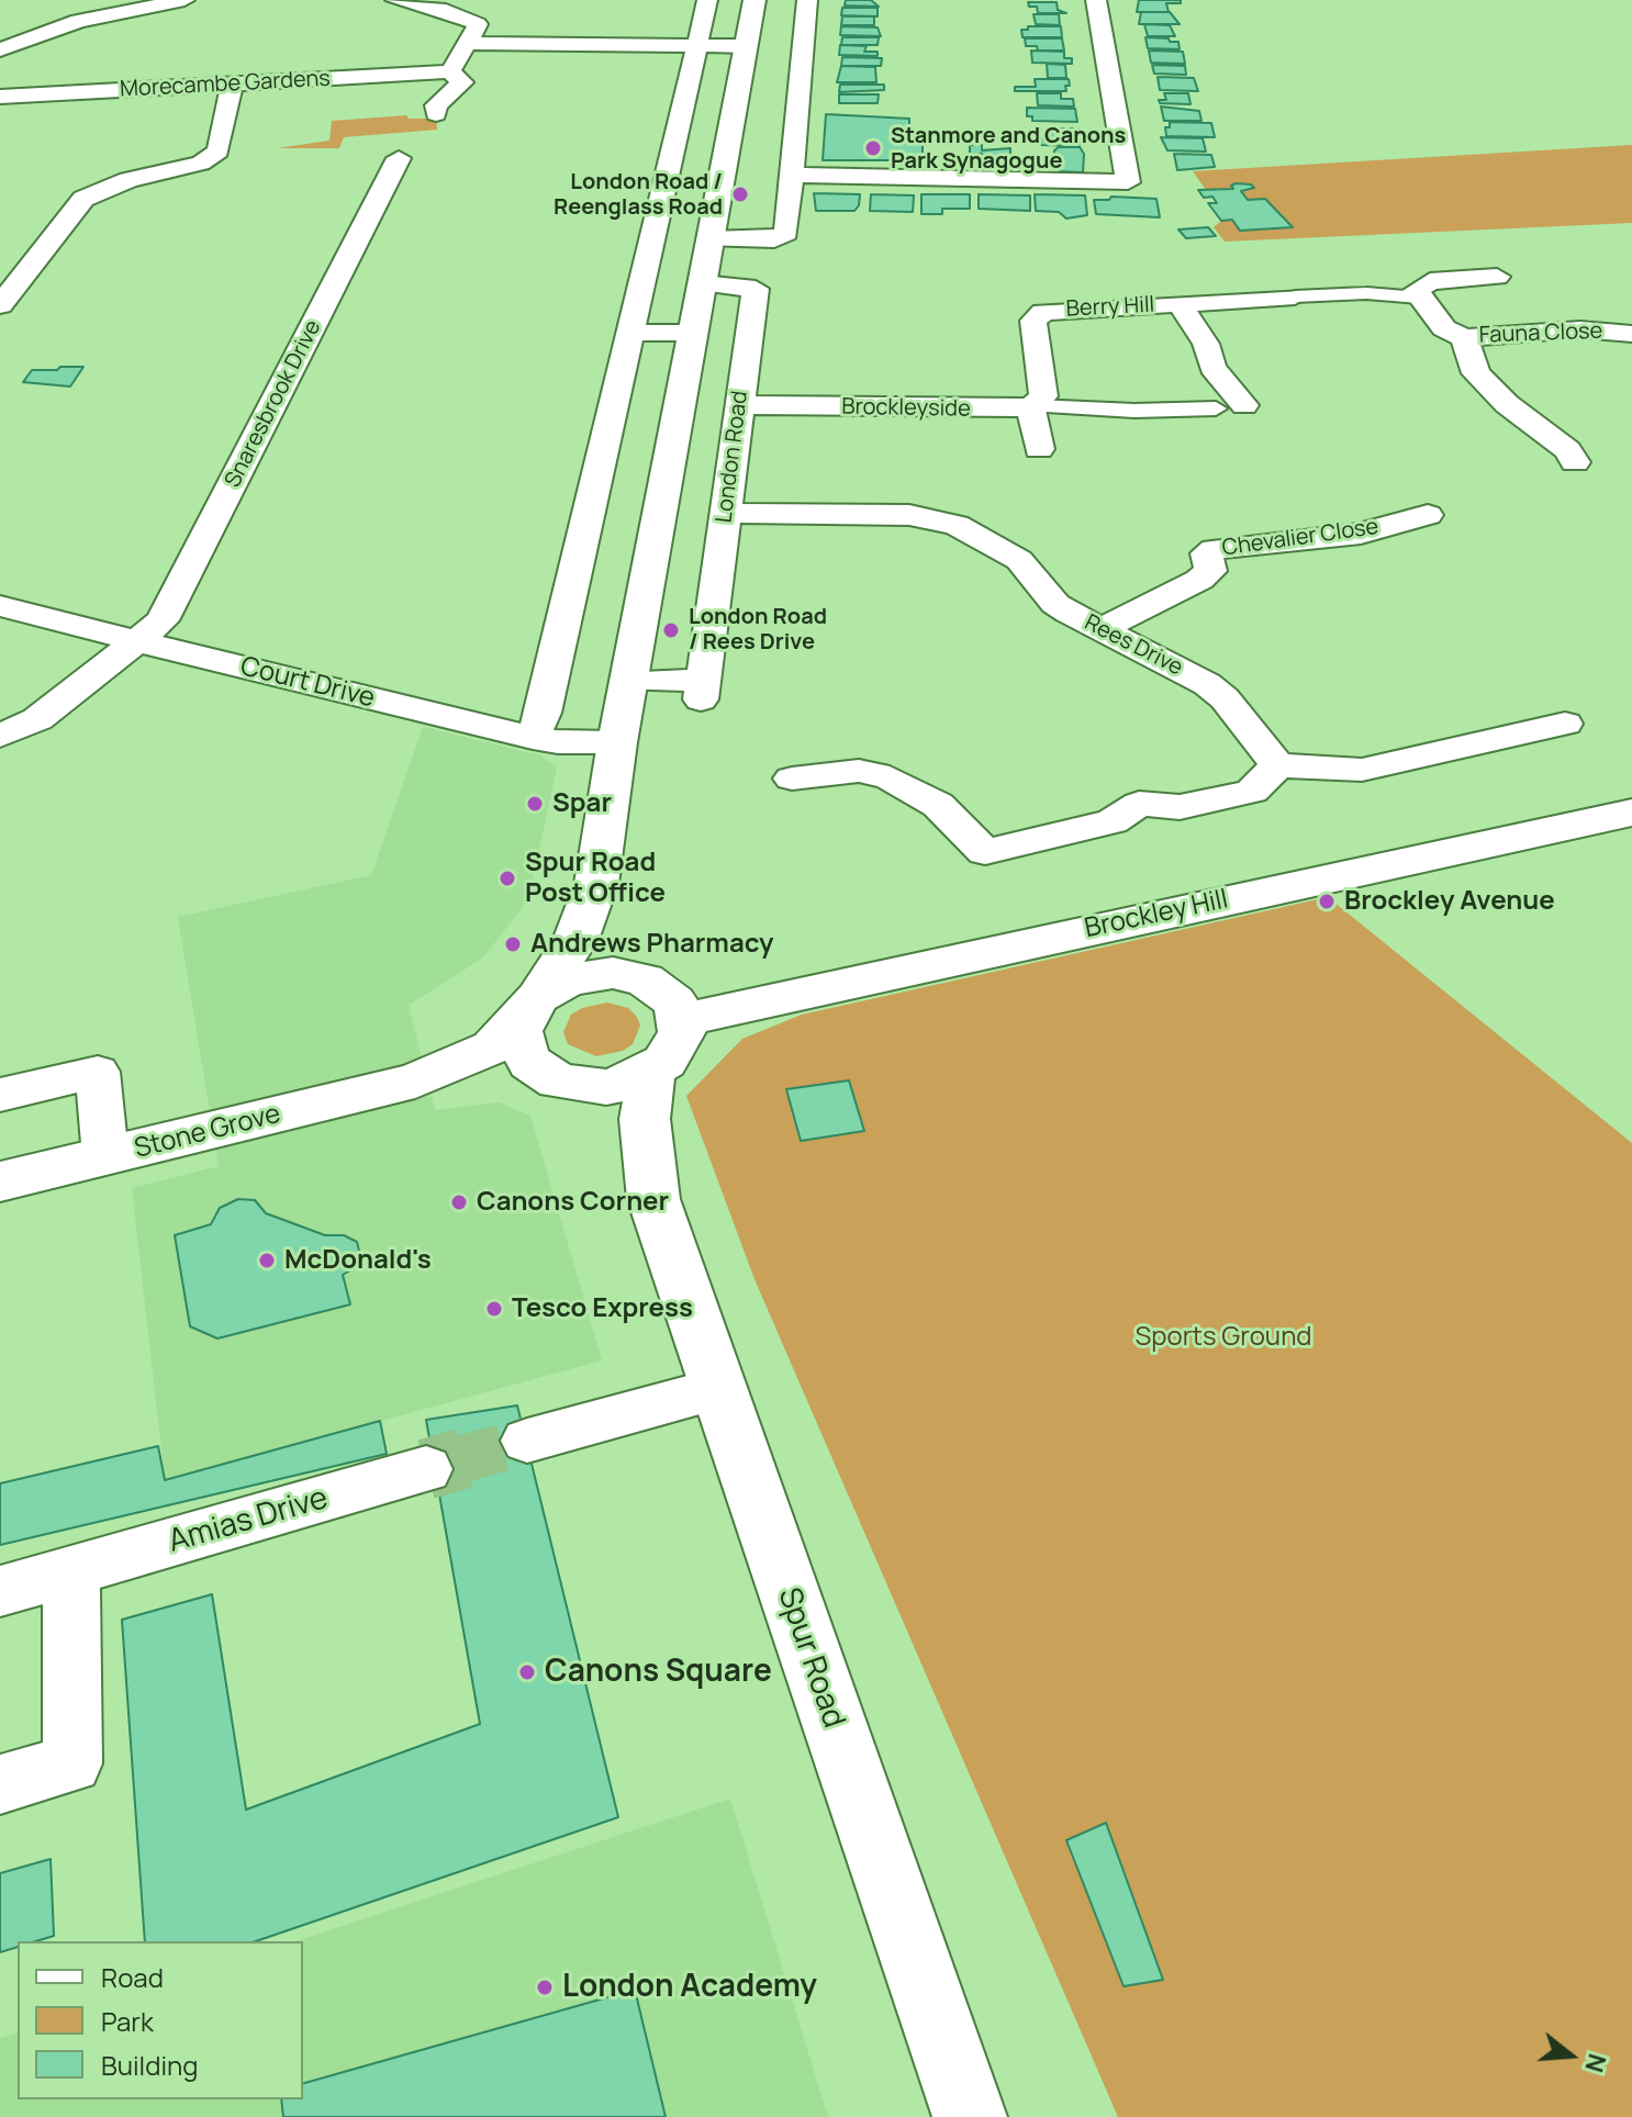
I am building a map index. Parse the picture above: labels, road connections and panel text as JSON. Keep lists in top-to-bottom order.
{
  "streets": {
    "main road": ["Brockley Hill", "Stone Grove", "Spur Road"],
    "street": [
      "Morecambe Gardens",
      "Berry Hill",
      "Fauna Close",
      "Snaresbrook Drive",
      "Brockleyside",
      "London Road",
      "Chevalier Close",
      "Rees Drive",
      "Court Drive",
      "Amias Drive"
    ]
  },
  "crossings": [
    ["Berry Hill", "Brockleyside"],
    ["Snaresbrook Drive", "Court Drive"],
    ["Brockleyside", "London Road"],
    ["London Road", "Rees Drive"],
    ["Chevalier Close", "Rees Drive"],
    ["Brockley Hill", "Stone Grove"],
    ["Brockley Hill", "Spur Road"],
    ["Stone Grove", "Spur Road"]
  ],
  "parks": ["Sports Ground"],
  "places": [
    "Stanmore and Canons Park Synagogue",
    "London Road / Reenglass Road",
    "London Road / Rees Drive",
    "Spar",
    "Spur Road Post Office",
    "Brockley Avenue",
    "Andrews Pharmacy",
    "Canons Corner",
    "McDonald's",
    "Tesco Express",
    "Canons Square",
    "London Academy"
  ],
  "legend": ["Road", "Park", "Building"],
  "north": "right"
}
